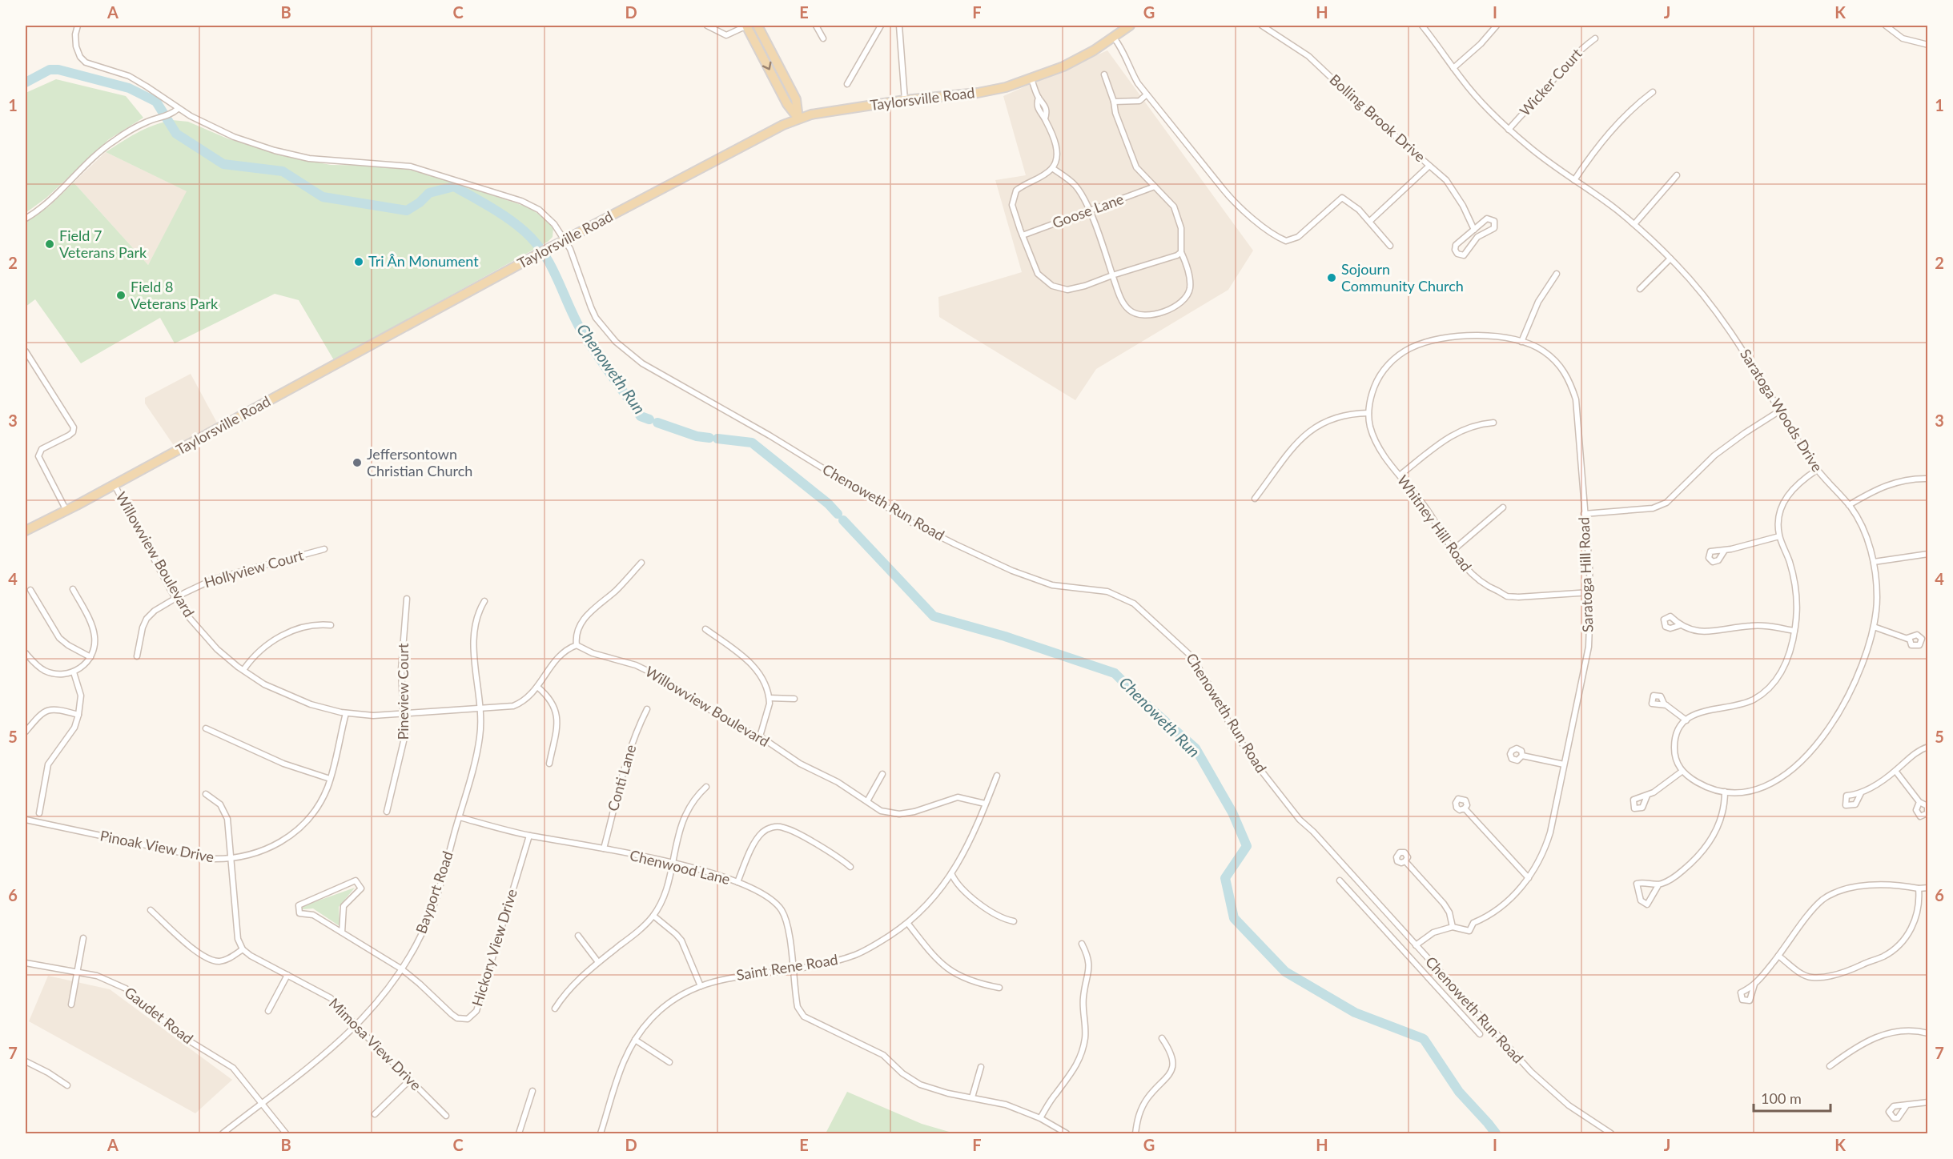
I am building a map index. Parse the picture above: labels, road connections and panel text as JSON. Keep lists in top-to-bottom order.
{
  "streets": {
    "main road": ["Taylorsville Road"],
    "street": [
      "Wicker Court",
      "Bolling Brook Drive",
      "Goose Lane",
      "Saratoga Woods Drive",
      "Chenoweth Run Road",
      "Whitney Hill Road",
      "Willowview Boulevard",
      "Hollyview Court",
      "Saratoga Hill Road",
      "Pineview Court",
      "Conti Lane",
      "Pinoak View Drive",
      "Chenwood Lane",
      "Bayport Road",
      "Hickory View Drive",
      "Saint Rene Road",
      "Gaudet Road",
      "Mimosa View Drive"
    ]
  },
  "crossings": [
    ["Wicker Court", "Saratoga Woods Drive"],
    ["Taylorsville Road", "Chenoweth Run Road"],
    ["Taylorsville Road", "Willowview Boulevard"],
    ["Chenoweth Run Road", "Saratoga Hill Road"],
    ["Whitney Hill Road", "Saratoga Hill Road"],
    ["Willowview Boulevard", "Hollyview Court"],
    ["Willowview Boulevard", "Pineview Court"],
    ["Willowview Boulevard", "Pinoak View Drive"],
    ["Willowview Boulevard", "Bayport Road"],
    ["Willowview Boulevard", "Saint Rene Road"],
    ["Conti Lane", "Chenwood Lane"],
    ["Chenwood Lane", "Bayport Road"],
    ["Chenwood Lane", "Hickory View Drive"],
    ["Chenwood Lane", "Saint Rene Road"],
    ["Bayport Road", "Hickory View Drive"],
    ["Bayport Road", "Gaudet Road"],
    ["Bayport Road", "Mimosa View Drive"]
  ],
  "water": ["Chenoweth Run"],
  "places": [
    "Field 7 Veterans Park",
    "Tri Ân Monument",
    "Sojourn Community Church",
    "Field 8 Veterans Park",
    "Jeffersontown Christian Church"
  ],
  "scale_bar": "100 m",
  "grid": {
    "columns": [
      "A",
      "B",
      "C",
      "D",
      "E",
      "F",
      "G",
      "H",
      "I",
      "J",
      "K"
    ],
    "rows": [
      "1",
      "2",
      "3",
      "4",
      "5",
      "6",
      "7"
    ]
  }
}
